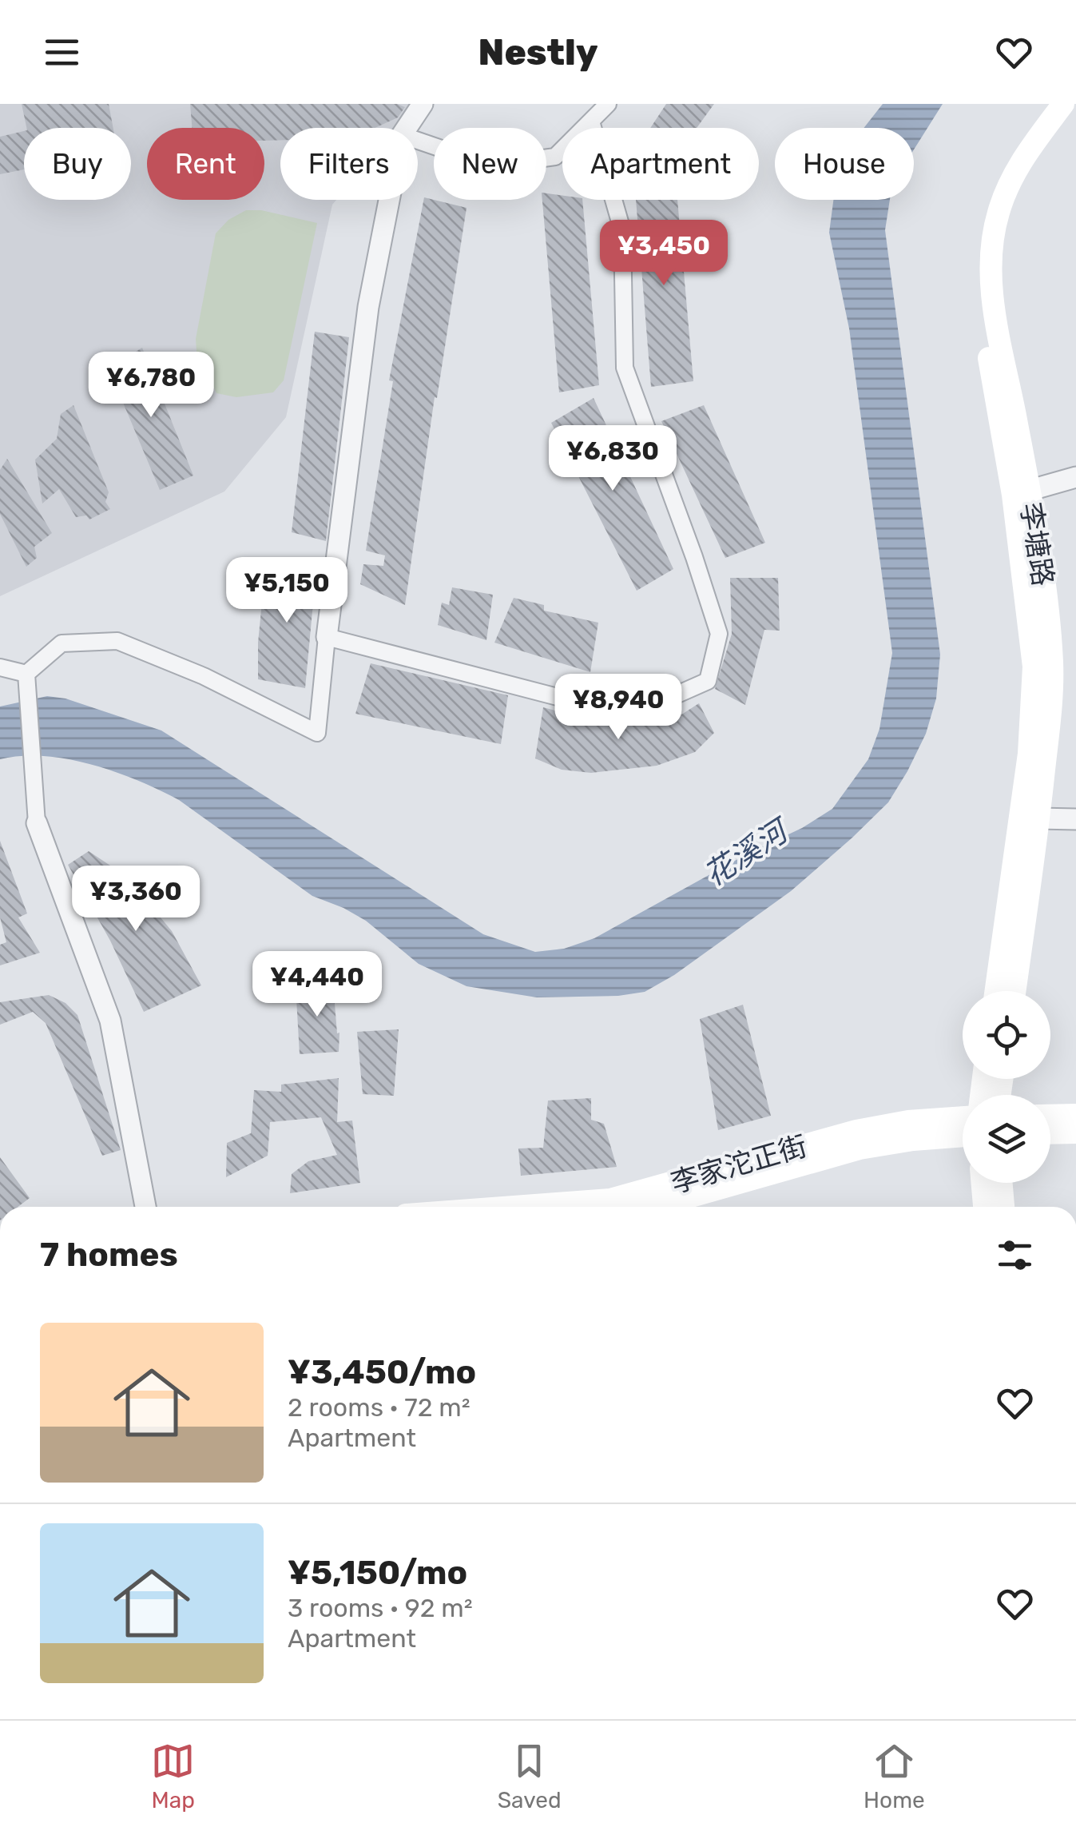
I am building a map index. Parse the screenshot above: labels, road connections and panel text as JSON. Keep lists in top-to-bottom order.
{
  "streets": {
    "main road": ["李塘路", "李家沱正街"]
  },
  "water": ["花溪河"],
  "page": {
    "header": "Nestly",
    "chip": [
      "Buy",
      "Rent",
      "Filters",
      "New",
      "Apartment",
      "House"
    ],
    "price": [
      "¥3,450",
      "¥6,780",
      "¥6,830",
      "¥5,150",
      "¥8,940",
      "¥3,360",
      "¥4,440"
    ],
    "heading": "7 homes",
    "list": [
      {
        "name": "¥3,450/mo",
        "note": "2 rooms · 72 m² · Apartment"
      },
      {
        "name": "¥5,150/mo",
        "note": "3 rooms · 92 m² · Apartment"
      }
    ],
    "tabs": ["Map", "Saved", "Home"]
  }
}
